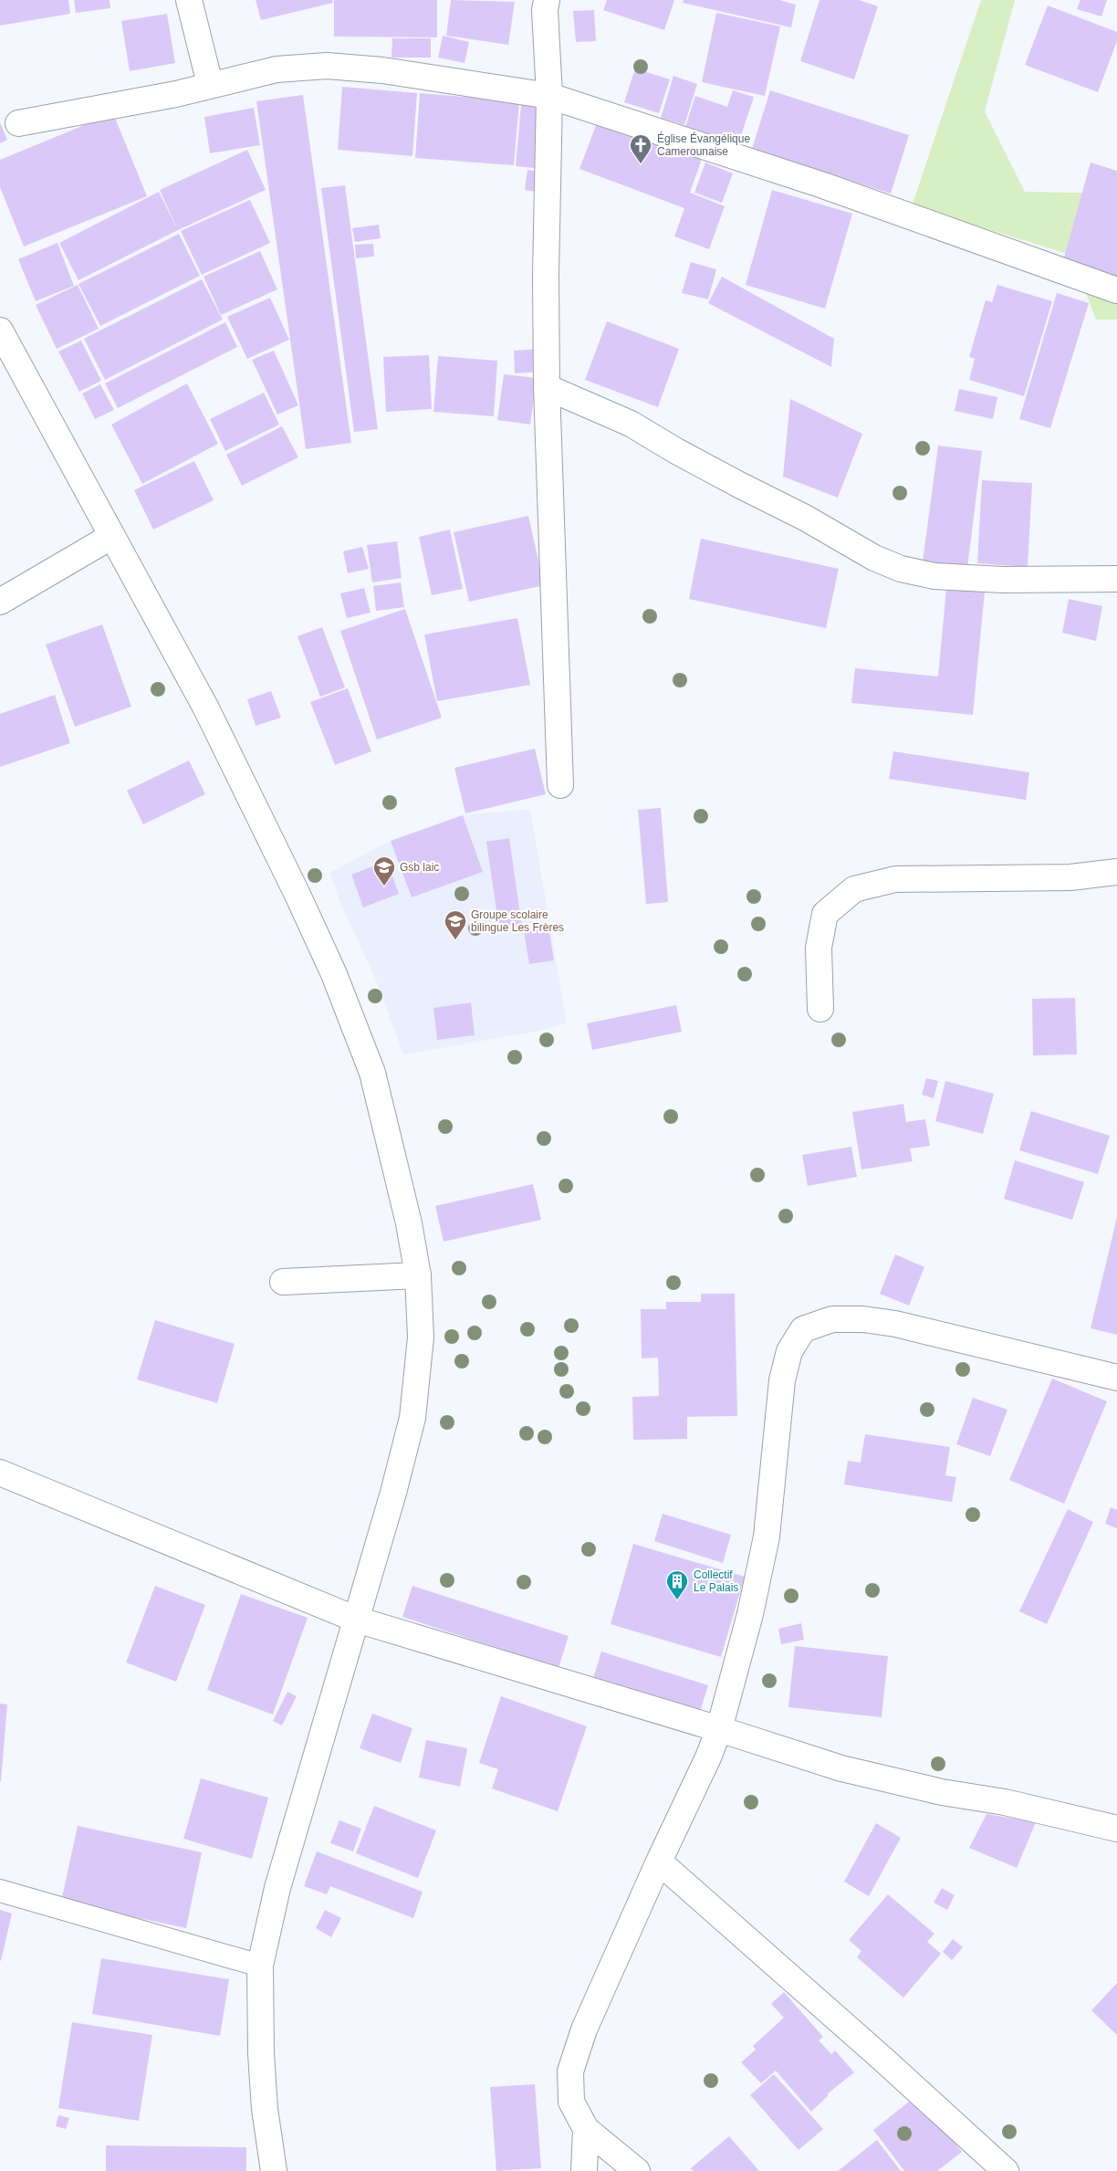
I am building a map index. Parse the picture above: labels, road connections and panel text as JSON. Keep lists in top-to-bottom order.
{
  "places": {
    "church": ["Église Évangélique Camerounaise"],
    "school or university": ["Gsb laic", "Groupe scolaire bilingue Les Frères"],
    "building": ["Collectif Le Palais"]
  }
}
